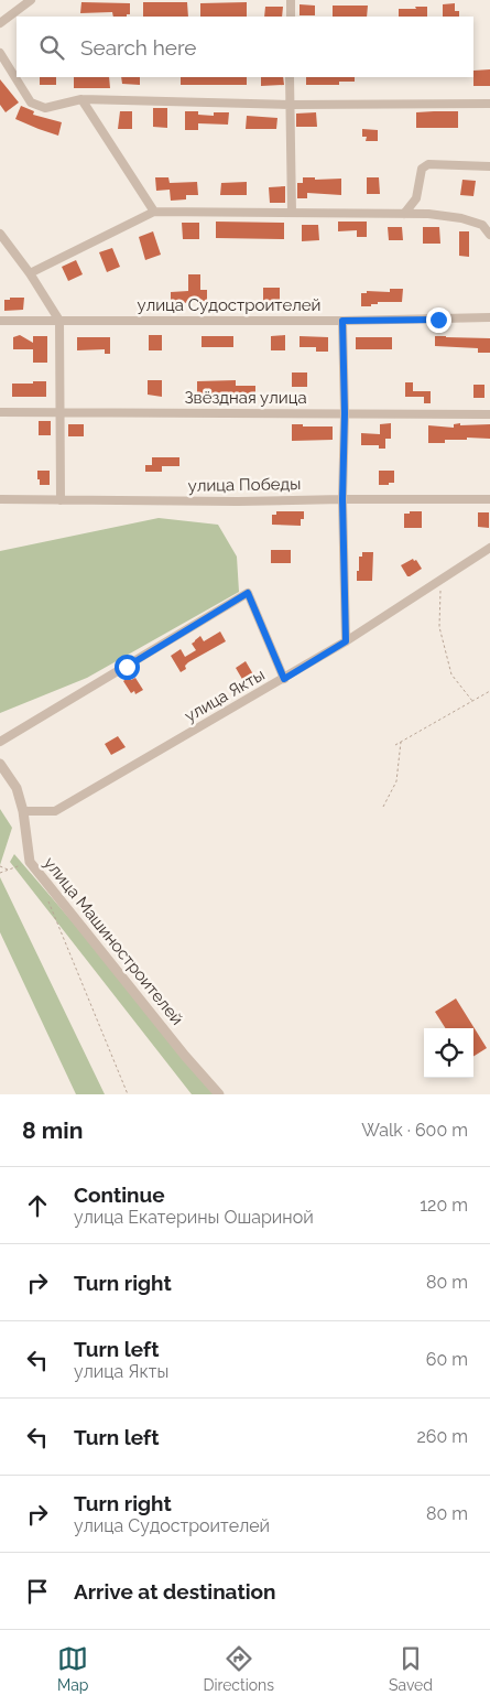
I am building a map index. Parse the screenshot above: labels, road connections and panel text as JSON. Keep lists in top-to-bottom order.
{
  "streets": {
    "street": [
      "улица Судостроителей",
      "Звёздная улица",
      "улица Победы",
      "улица Якты",
      "улица Машиностроителей"
    ]
  },
  "crossings": [
    ["улица Якты", "улица Машиностроителей"]
  ],
  "page": {
    "search": "Search here",
    "heading": ["8 min", "Walk · 600 m"],
    "list": [
      ["Continue", "улица Екатерины Ошариной", "120 m"],
      ["Turn right", "80 m"],
      ["Turn left", "улица Якты", "60 m"],
      ["Turn left", "260 m"],
      ["Turn right", "улица Судостроителей", "80 m"],
      "Arrive at destination"
    ],
    "nav": ["Map", "Directions", "Saved"]
  }
}
